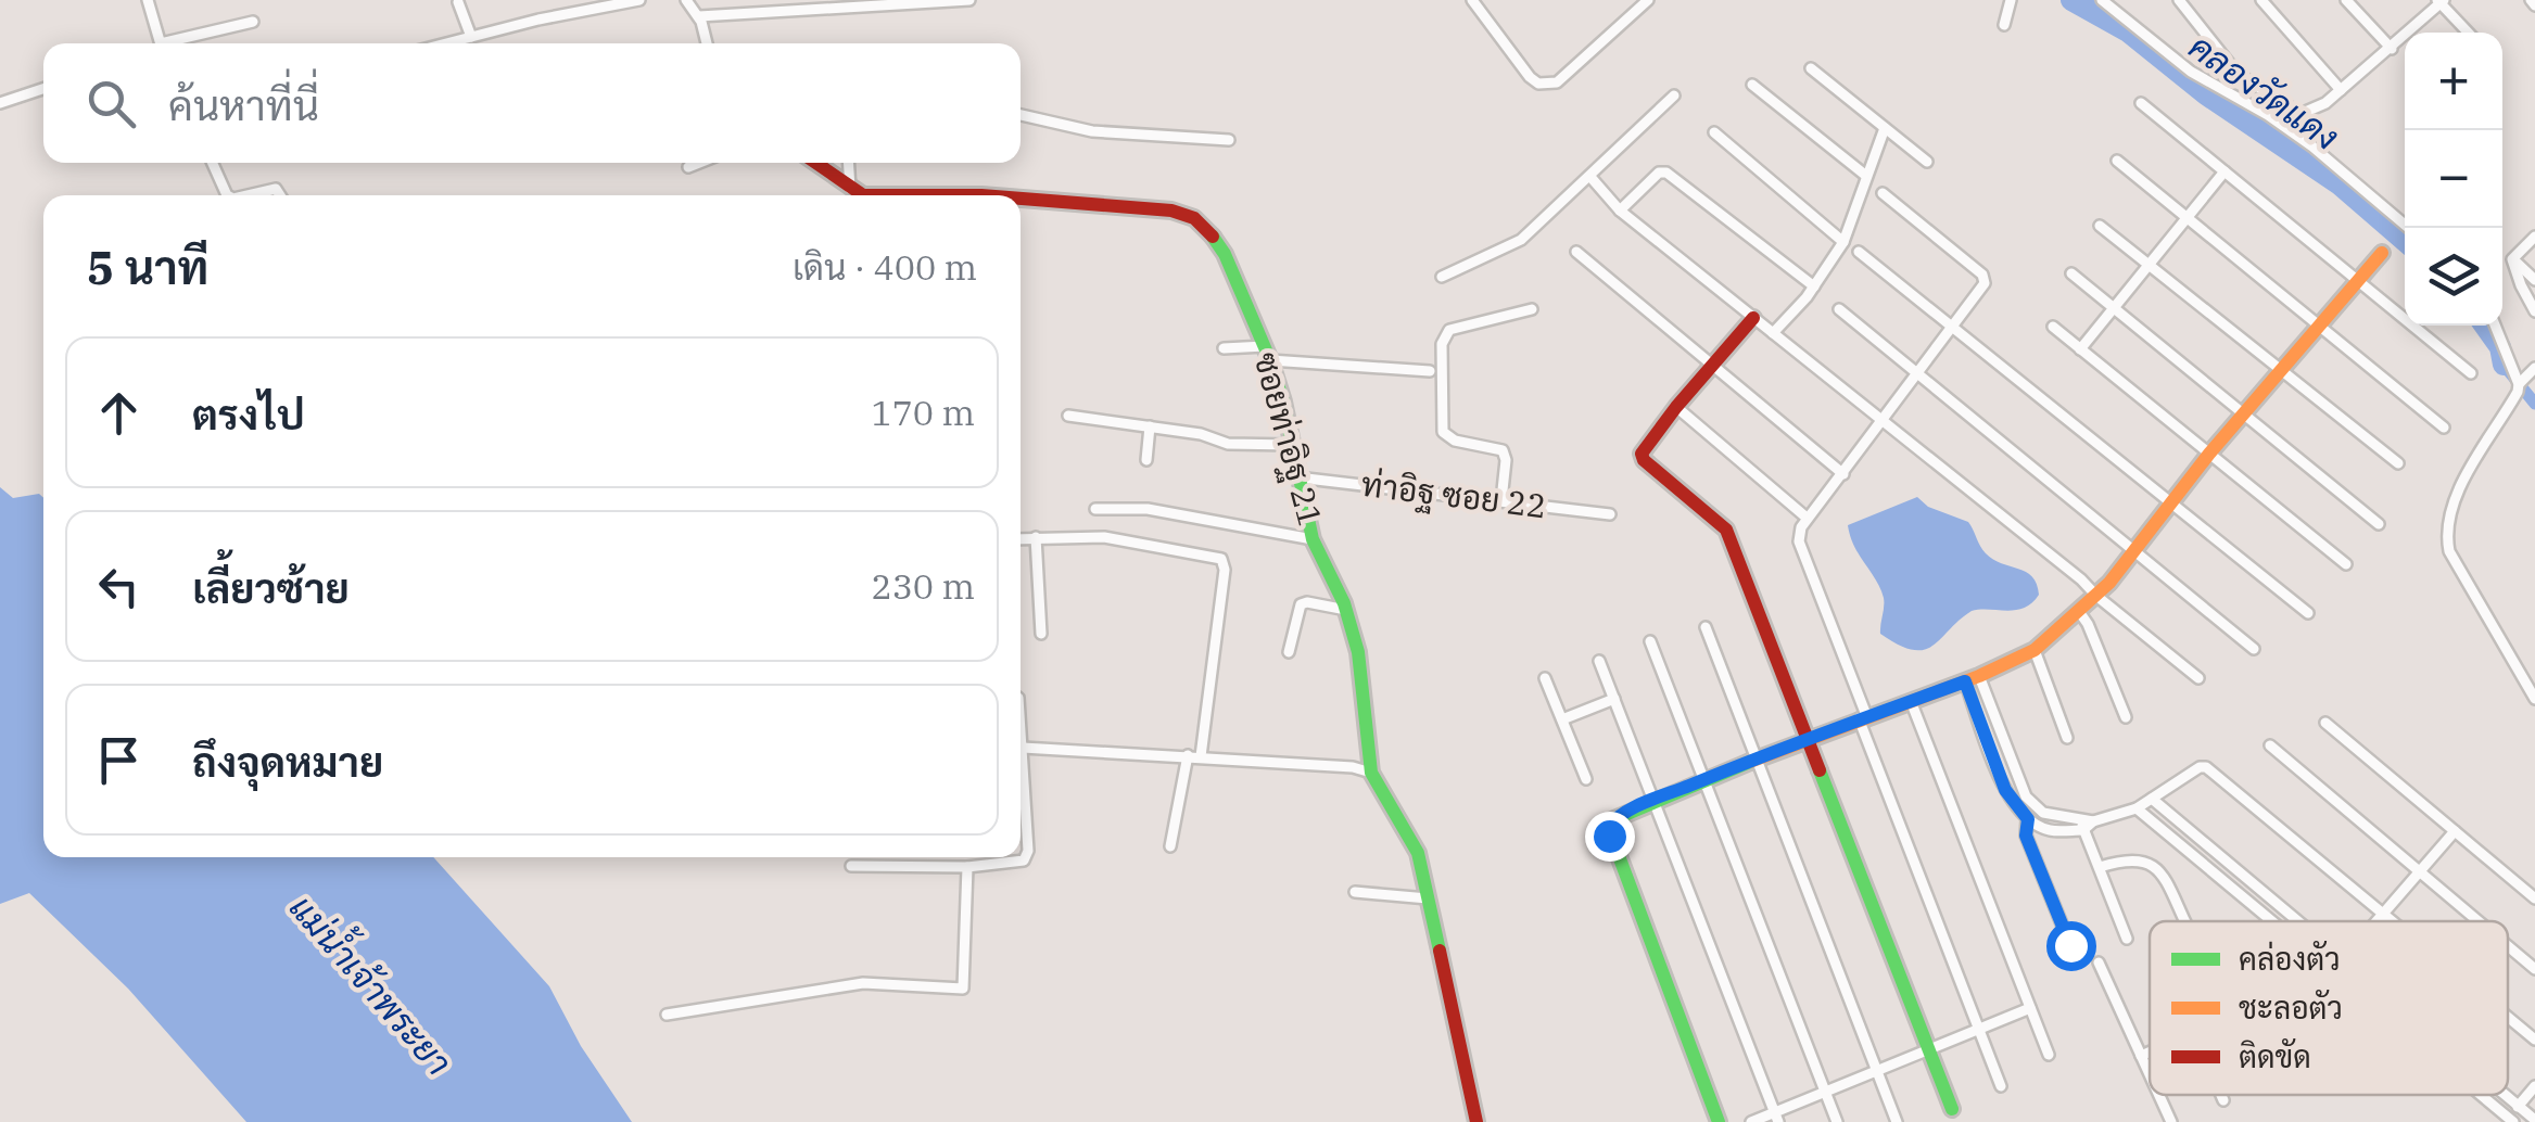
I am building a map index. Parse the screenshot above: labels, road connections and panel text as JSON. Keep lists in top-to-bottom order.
{
  "streets": {
    "street": ["ซอยท่าอิฐ 21", "ท่าอิฐ ซอย 22"]
  },
  "crossings": [
    ["ซอยท่าอิฐ 21", "ท่าอิฐ ซอย 22"]
  ],
  "water": ["คลองวัดแดง", "แม่น้ำเจ้าพระยา"],
  "legend": ["คล่องตัว", "ชะลอตัว", "ติดขัด"],
  "page": {
    "map_buttons": ["+", "−"],
    "search": "ค้นหาที่นี่",
    "heading": ["5 นาที", "เดิน · 400 m"],
    "list": [
      ["ตรงไป", "170 m"],
      ["เลี้ยวซ้าย", "230 m"],
      "ถึงจุดหมาย"
    ]
  }
}
